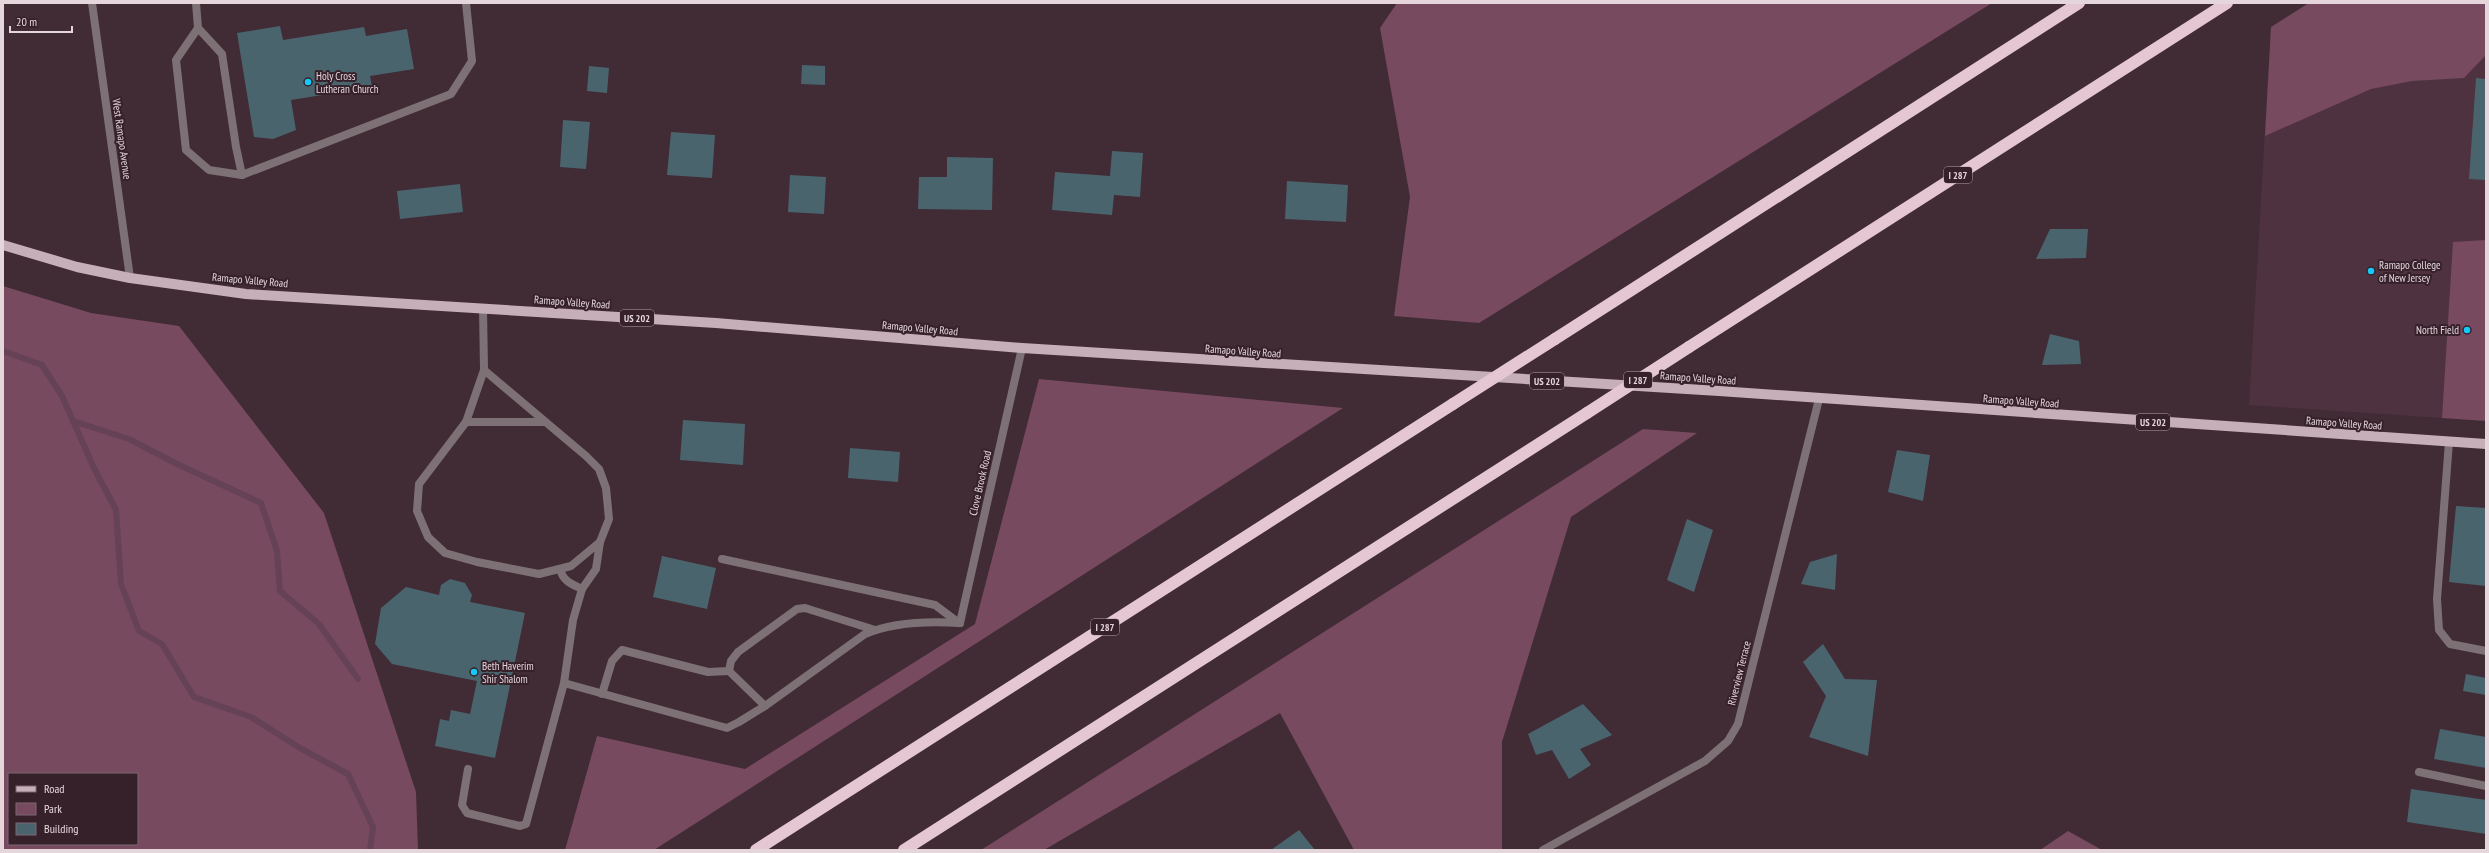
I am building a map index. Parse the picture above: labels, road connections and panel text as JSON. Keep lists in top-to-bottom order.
{
  "streets": {
    "highway": ["I 287"],
    "main road": ["Ramapo Valley Road", "US 202"],
    "street": ["West Ramapo Avenue", "Clove Brook Road", "Riverview Terrace"]
  },
  "crossings": [
    ["West Ramapo Avenue", "Ramapo Valley Road"],
    ["Ramapo Valley Road", "Clove Brook Road"],
    ["Ramapo Valley Road", "Riverview Terrace"]
  ],
  "places": [
    "Holy Cross Lutheran Church",
    "Ramapo College of New Jersey",
    "North Field",
    "Beth Haverim Shir Shalom"
  ],
  "legend": ["Road", "Park", "Building"],
  "scale_bar": "20 m"
}
